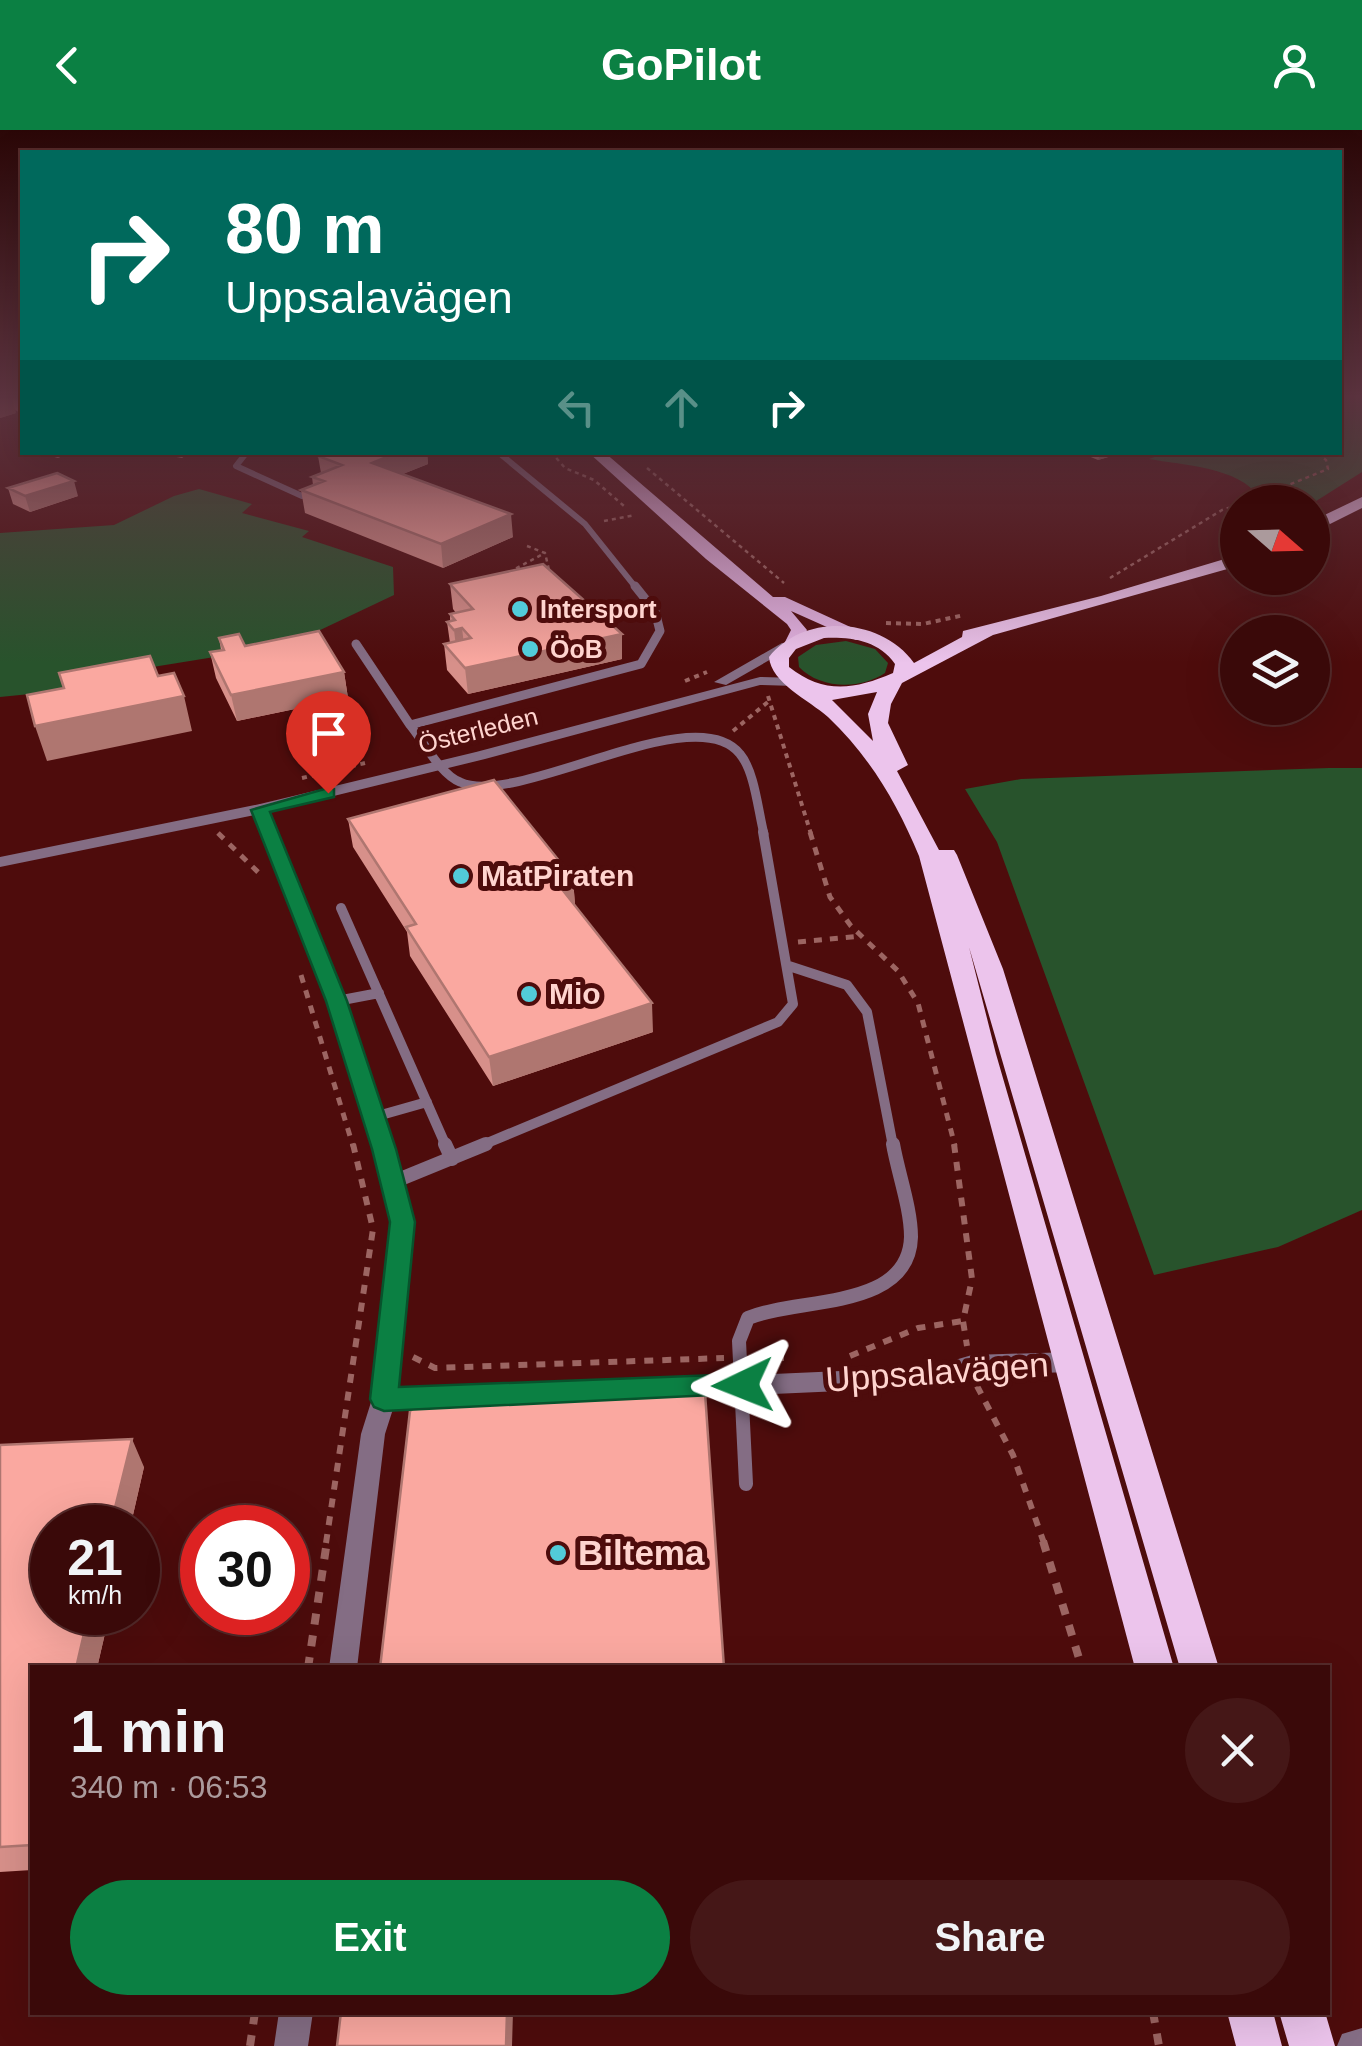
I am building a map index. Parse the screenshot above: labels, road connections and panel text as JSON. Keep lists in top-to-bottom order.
{
  "streets": {
    "street": ["Österleden", "Uppsalavägen"]
  },
  "places": [
    "Intersport",
    "ÖoB",
    "MatPiraten",
    "Mio",
    "Biltema"
  ],
  "north": "right",
  "page": {
    "header": "GoPilot",
    "turn": ["80 m", "Uppsalavägen"],
    "speed": "21 km/h",
    "limit": "30",
    "heading": ["1 min", "340 m · 06:53"],
    "buttons": ["Exit", "Share"]
  }
}
